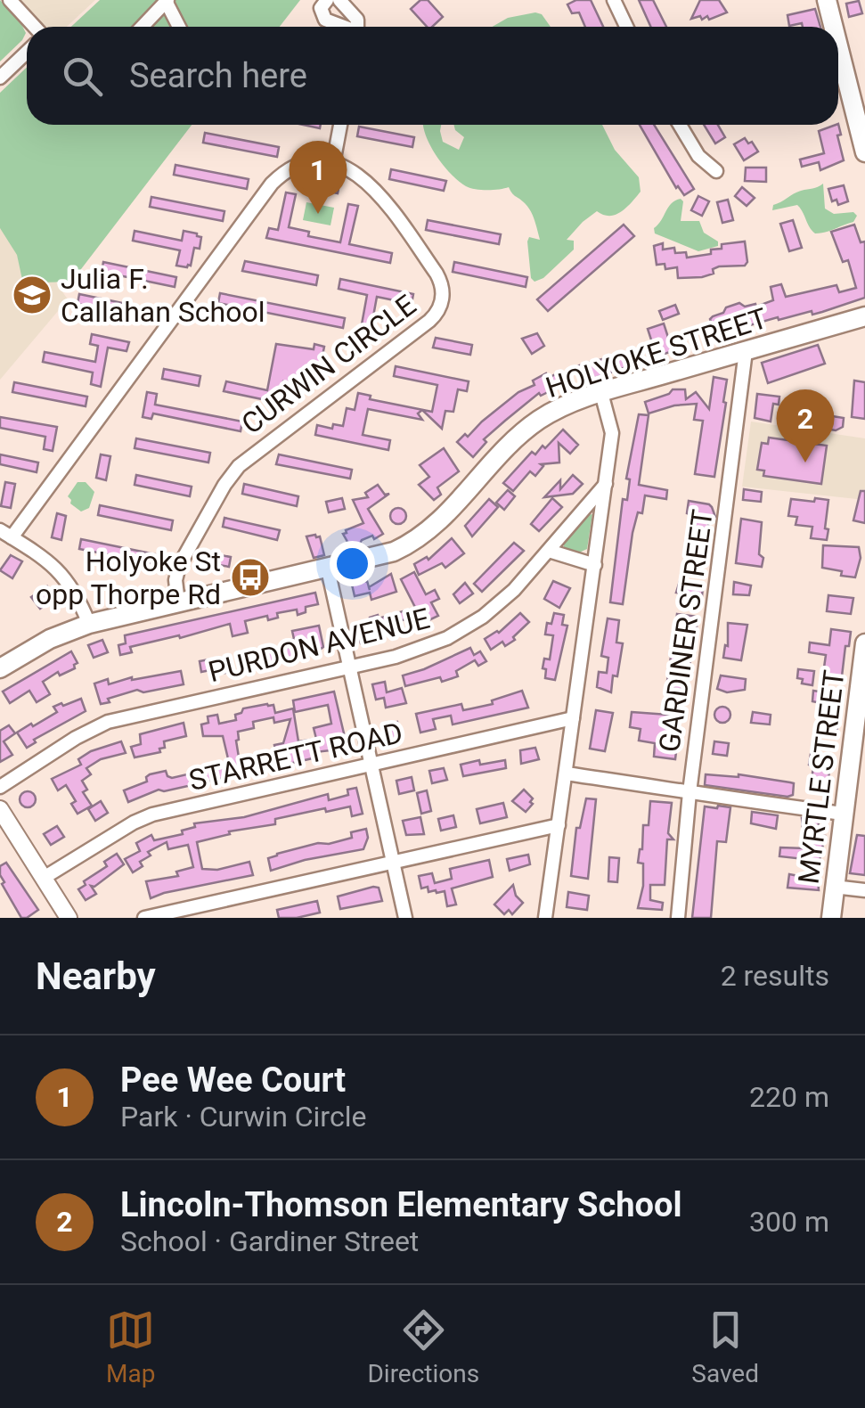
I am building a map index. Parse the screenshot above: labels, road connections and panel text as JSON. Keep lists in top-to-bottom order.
{
  "streets": {
    "main road": ["HOLYOKE STREET", "MYRTLE STREET"],
    "street": [
      "CURWIN CIRCLE",
      "GARDINER STREET",
      "PURDON AVENUE",
      "STARRETT ROAD"
    ]
  },
  "crossings": [
    ["HOLYOKE STREET", "CURWIN CIRCLE"],
    ["HOLYOKE STREET", "GARDINER STREET"]
  ],
  "places": {
    "school or university": ["Julia F. Callahan School"],
    "bus stop": ["Holyoke St opp Thorpe Rd"]
  },
  "page": {
    "search": "Search here",
    "pins": ["1", "2"],
    "heading": ["Nearby", "2 results"],
    "list": [
      {
        "mark": "1",
        "name": "Pee Wee Court",
        "note": "Park · Curwin Circle",
        "value": "220 m"
      },
      {
        "mark": "2",
        "name": "Lincoln-Thomson Elementary School",
        "note": "School · Gardiner Street",
        "value": "300 m"
      }
    ],
    "nav": ["Map", "Directions", "Saved"]
  }
}
